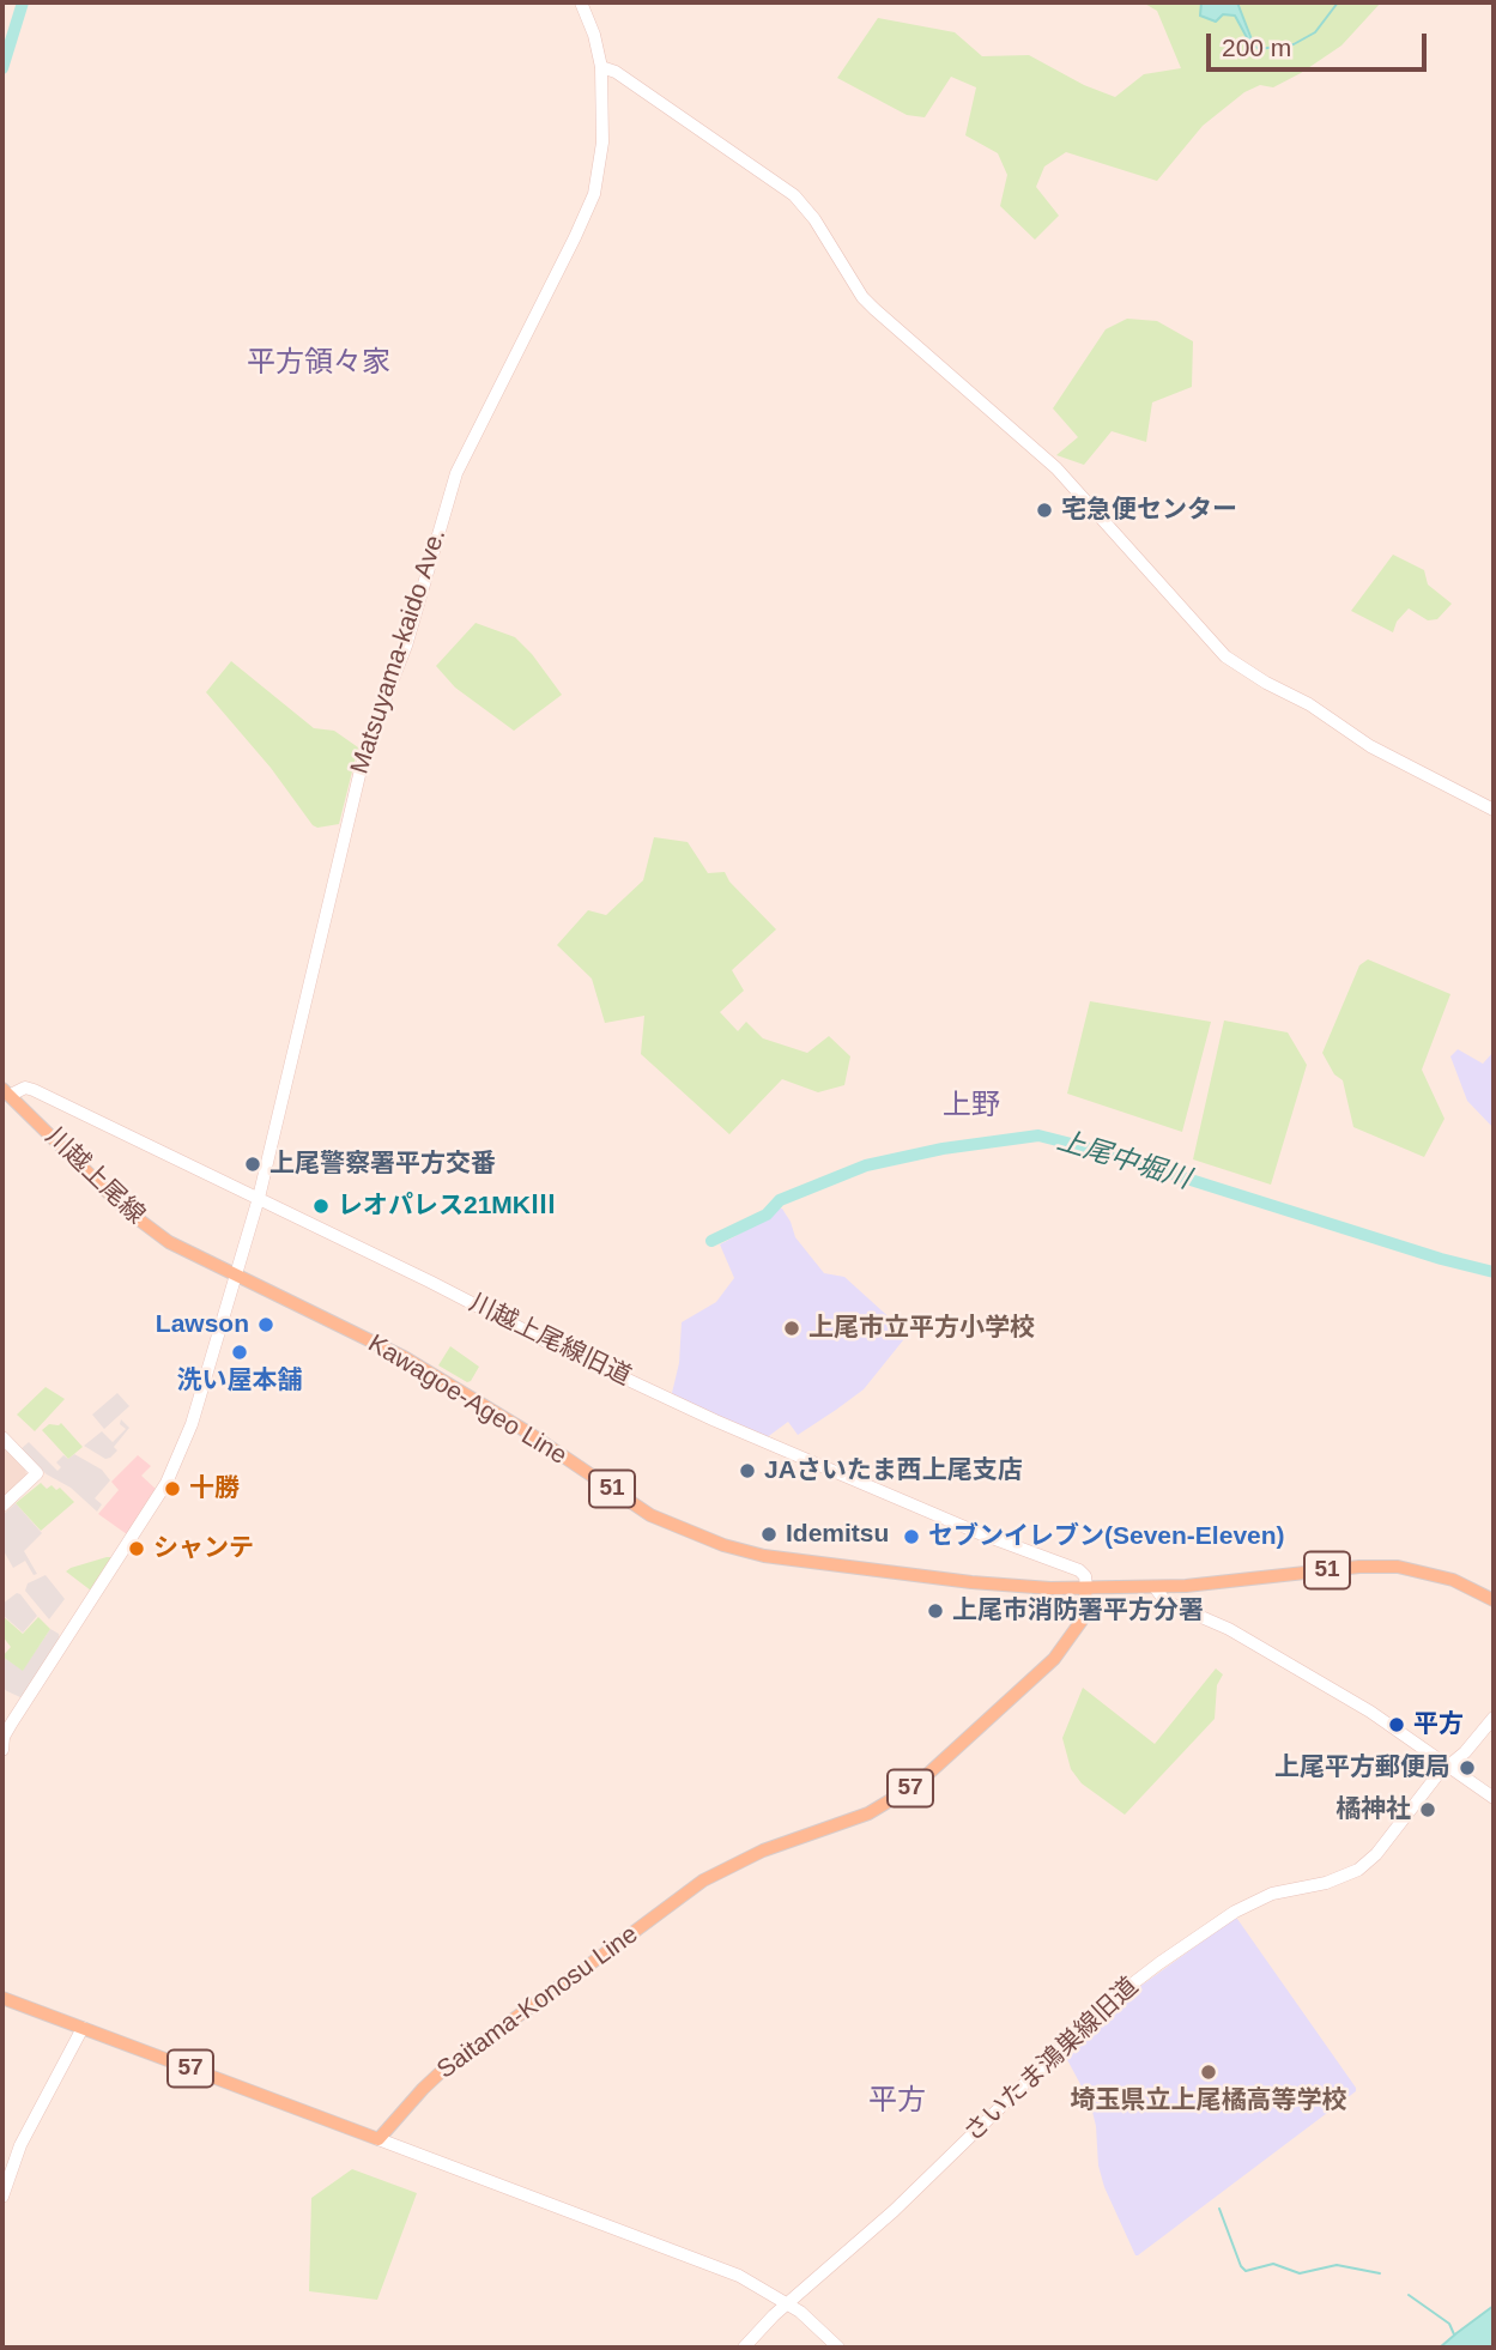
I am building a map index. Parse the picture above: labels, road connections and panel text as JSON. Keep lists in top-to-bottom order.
{
  "streets": {
    "main road": ["Kawagoe-Ageo Line", "51", "57"],
    "street": ["Matsuyama-kaido Ave.", "川越上尾線旧道", "さいたま鴻巣線旧道"]
  },
  "crossings": [
    ["Matsuyama-kaido Ave.", "川越上尾線旧道"],
    ["Matsuyama-kaido Ave.", "Kawagoe-Ageo Line"],
    ["川越上尾線旧道", "Kawagoe-Ageo Line"],
    ["川越上尾線旧道", "57"],
    ["Kawagoe-Ageo Line", "57"]
  ],
  "districts": ["平方領々家", "上野", "平方"],
  "water": ["上尾中堀川"],
  "places": [
    "宅急便センター",
    "上尾警察署平方交番",
    "レオパレス21MKⅢ",
    "Lawson",
    "上尾市立平方小学校",
    "洗い屋本舗",
    "JAさいたま西上尾支店",
    "十勝",
    "Idemitsu",
    "セブンイレブン(Seven-Eleven)",
    "シャンテ",
    "上尾市消防署平方分署",
    "平方",
    "上尾平方郵便局",
    "橘神社",
    "埼玉県立上尾橘高等学校"
  ],
  "scale_bar": "200 m"
}
